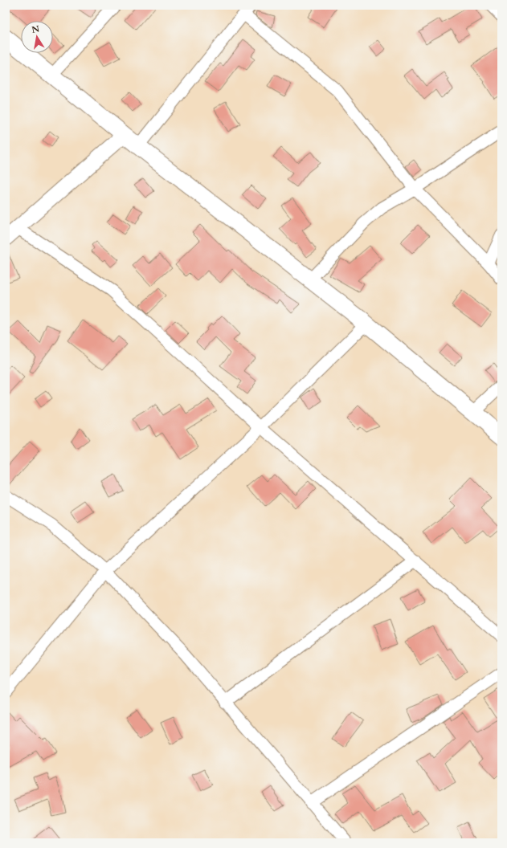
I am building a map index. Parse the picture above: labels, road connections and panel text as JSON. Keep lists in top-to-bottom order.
{
  "north": "top"
}
